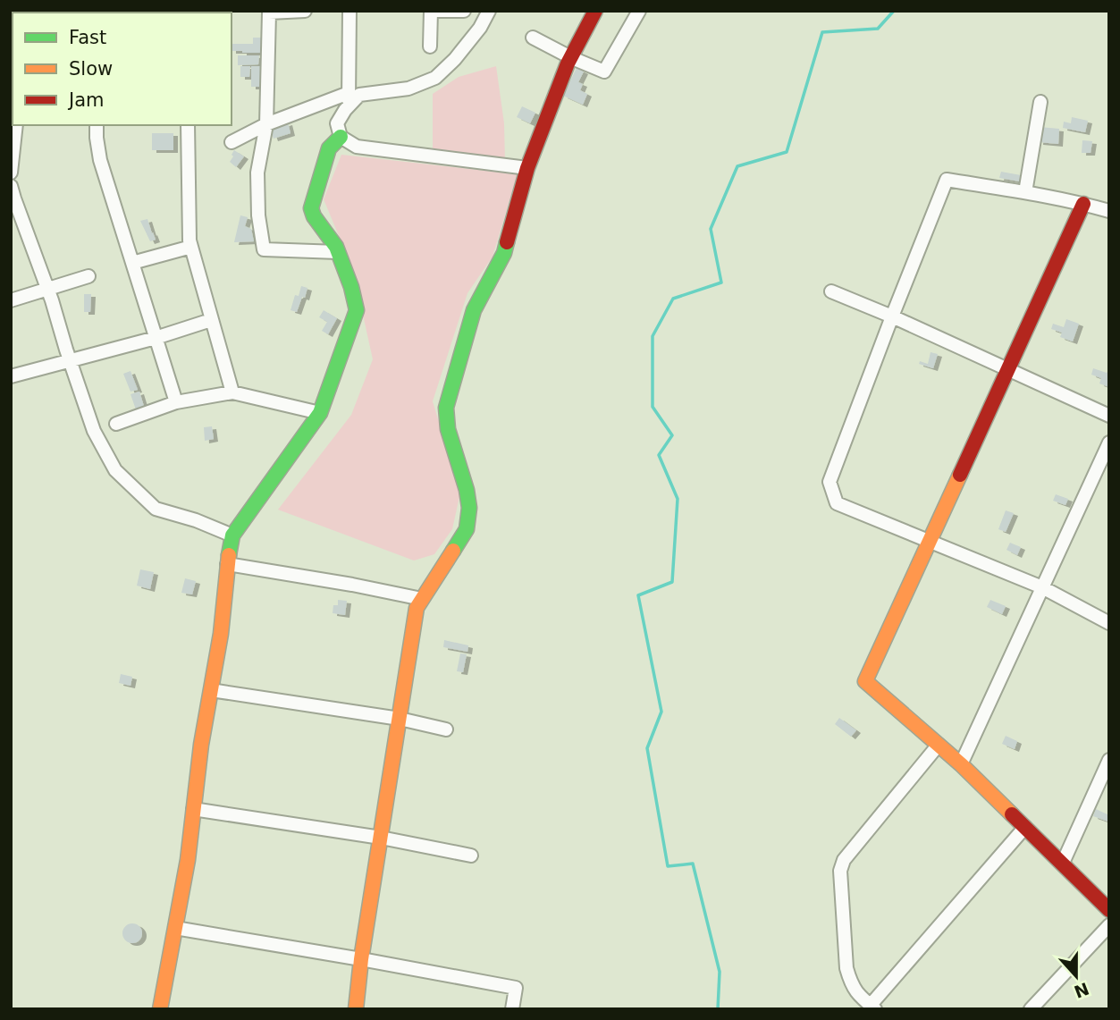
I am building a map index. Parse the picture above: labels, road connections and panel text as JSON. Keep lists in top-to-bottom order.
{
  "legend": ["Fast", "Slow", "Jam"],
  "north": "bottom"
}
